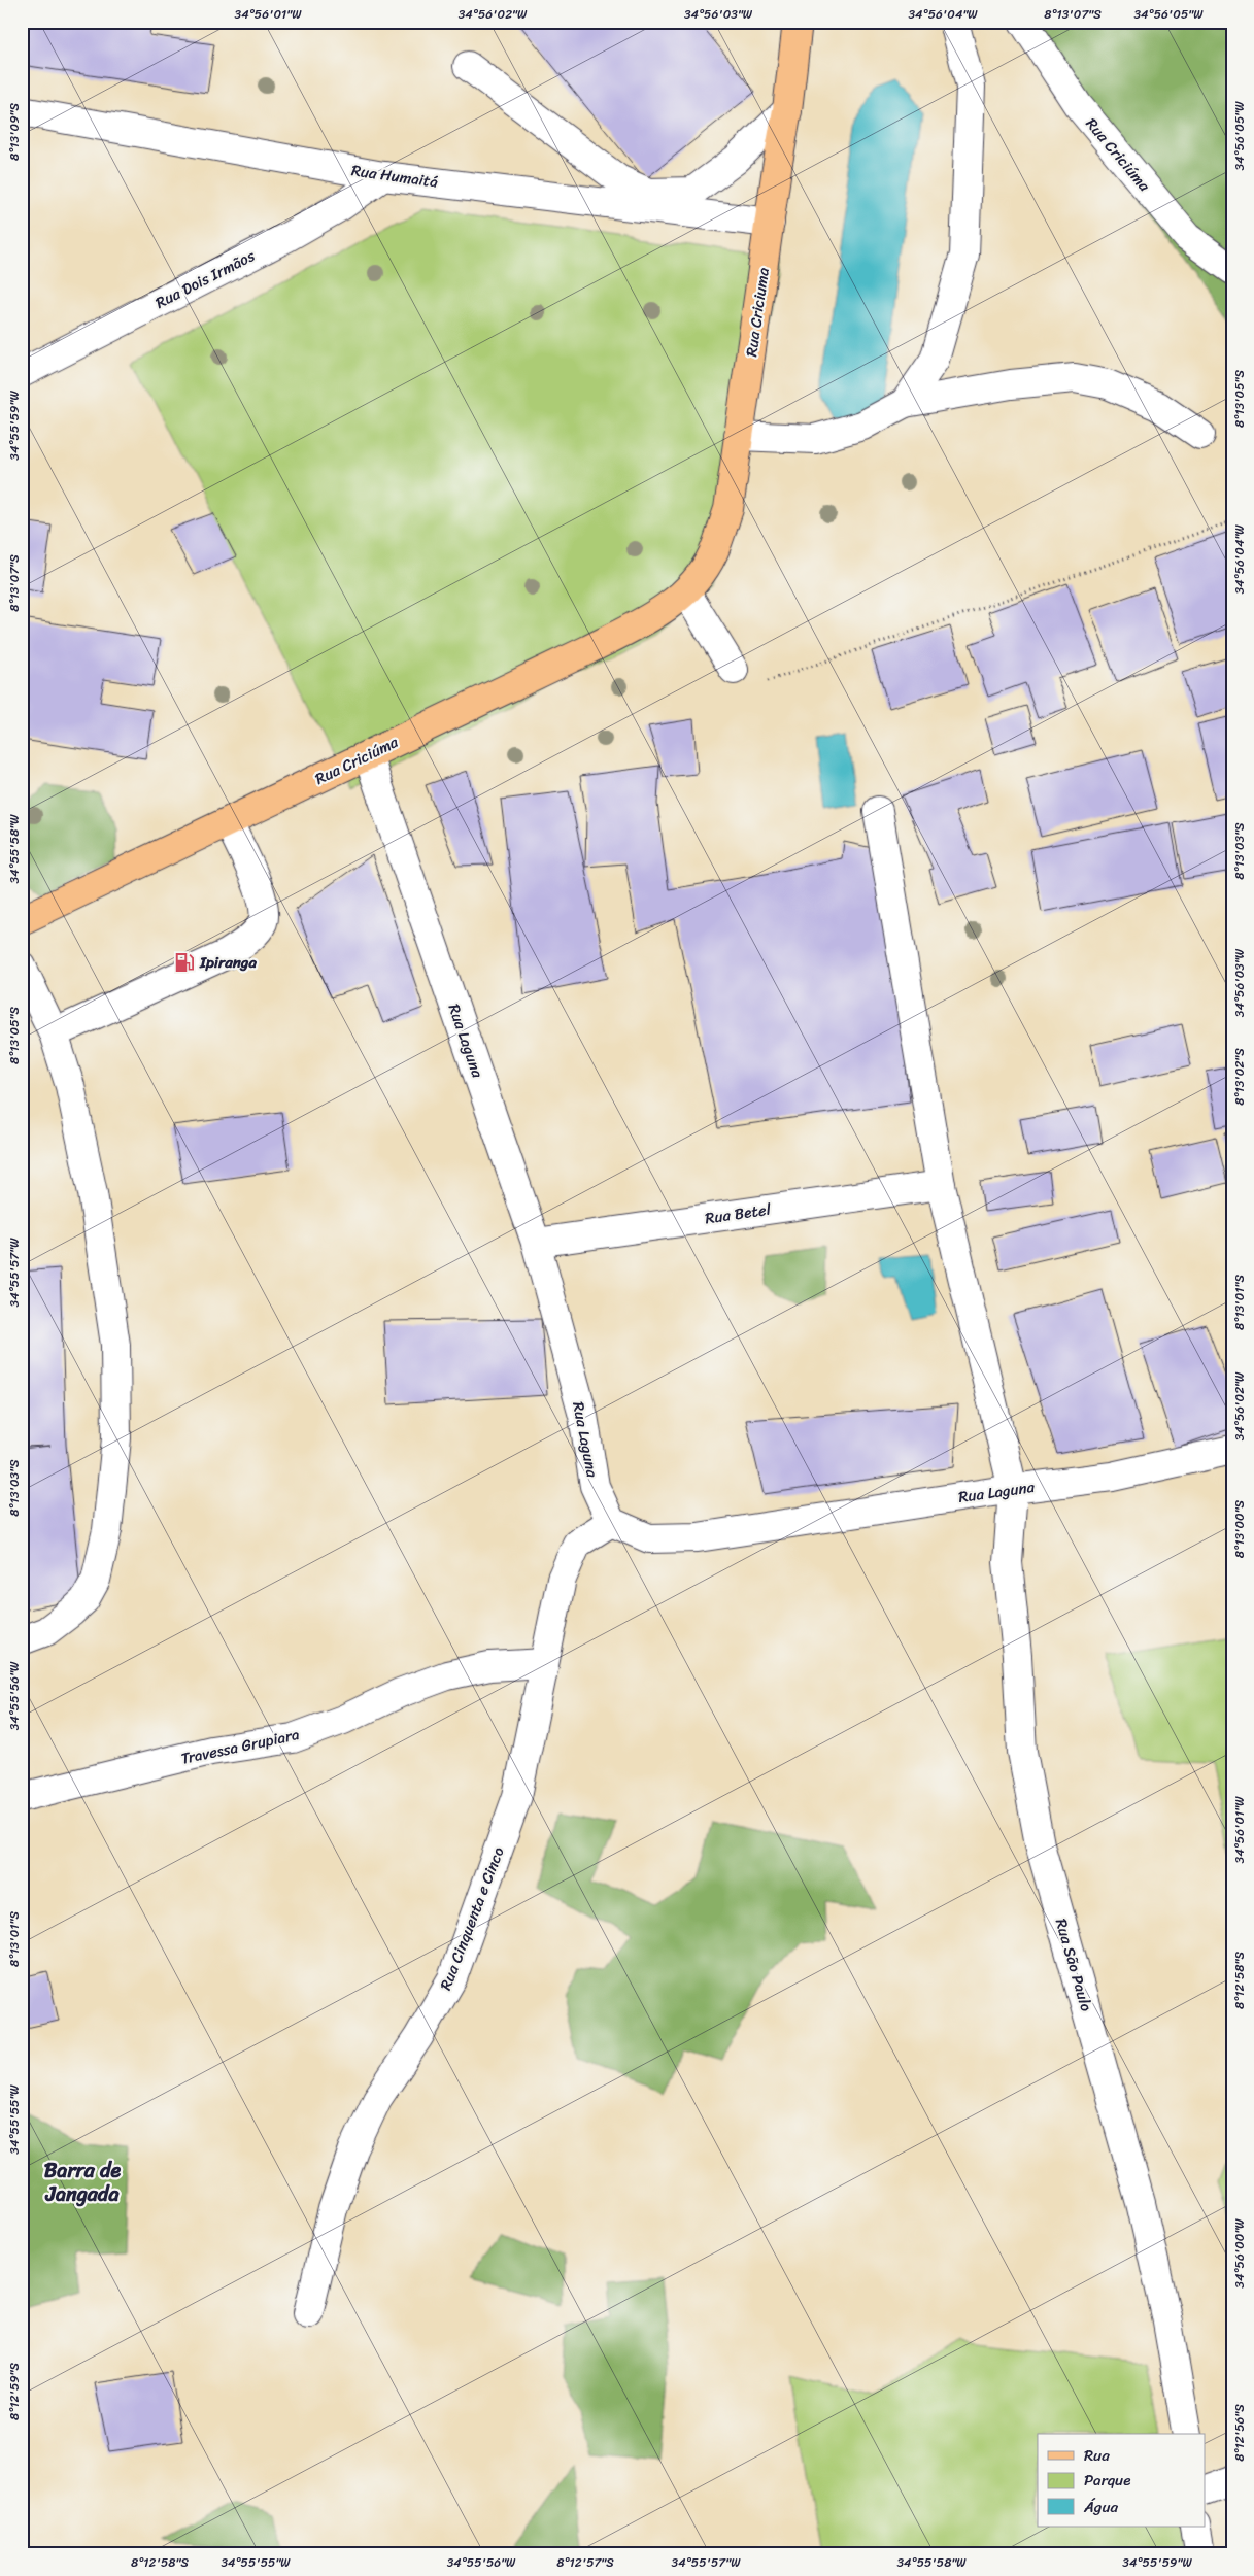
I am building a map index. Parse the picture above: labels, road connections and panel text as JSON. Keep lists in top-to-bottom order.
{
  "streets": {
    "main road": ["Rua Criciúma", "Rua Criciuma"],
    "street": [
      "Rua Humaitá",
      "Rua Dois Irmãos",
      "Rua Laguna",
      "Rua Betel",
      "Travessa Grupiara",
      "Rua Cinquenta e Cinco",
      "Rua São Paulo"
    ]
  },
  "crossings": [
    ["Rua Criciúma", "Rua Criciuma"],
    ["Rua Criciúma", "Rua Laguna"],
    ["Rua Humaitá", "Rua Dois Irmãos"],
    ["Rua Humaitá", "Rua Criciuma"],
    ["Rua Laguna", "Rua Betel"],
    ["Rua Laguna", "Rua Cinquenta e Cinco"],
    ["Rua Laguna", "Rua São Paulo"],
    ["Travessa Grupiara", "Rua Cinquenta e Cinco"]
  ],
  "districts": ["Barra de Jangada"],
  "places": {
    "fuel station": ["Ipiranga"]
  },
  "legend": ["Rua", "Parque", "Água"],
  "coordinates": [
    "34°56'01\"W",
    "34°56'02\"W",
    "34°56'03\"W",
    "34°56'04\"W",
    "8°13'07\"S",
    "34°56'05\"W",
    "8°13'09\"S",
    "8°13'05\"S",
    "34°55'59\"W",
    "34°55'58\"W",
    "8°13'03\"S",
    "8°13'02\"S",
    "34°55'57\"W",
    "8°13'01\"S",
    "8°13'00\"S",
    "34°55'56\"W",
    "8°12'58\"S",
    "34°55'55\"W",
    "34°56'00\"W",
    "8°12'59\"S",
    "8°12'56\"S",
    "8°12'57\"S"
  ]
}
